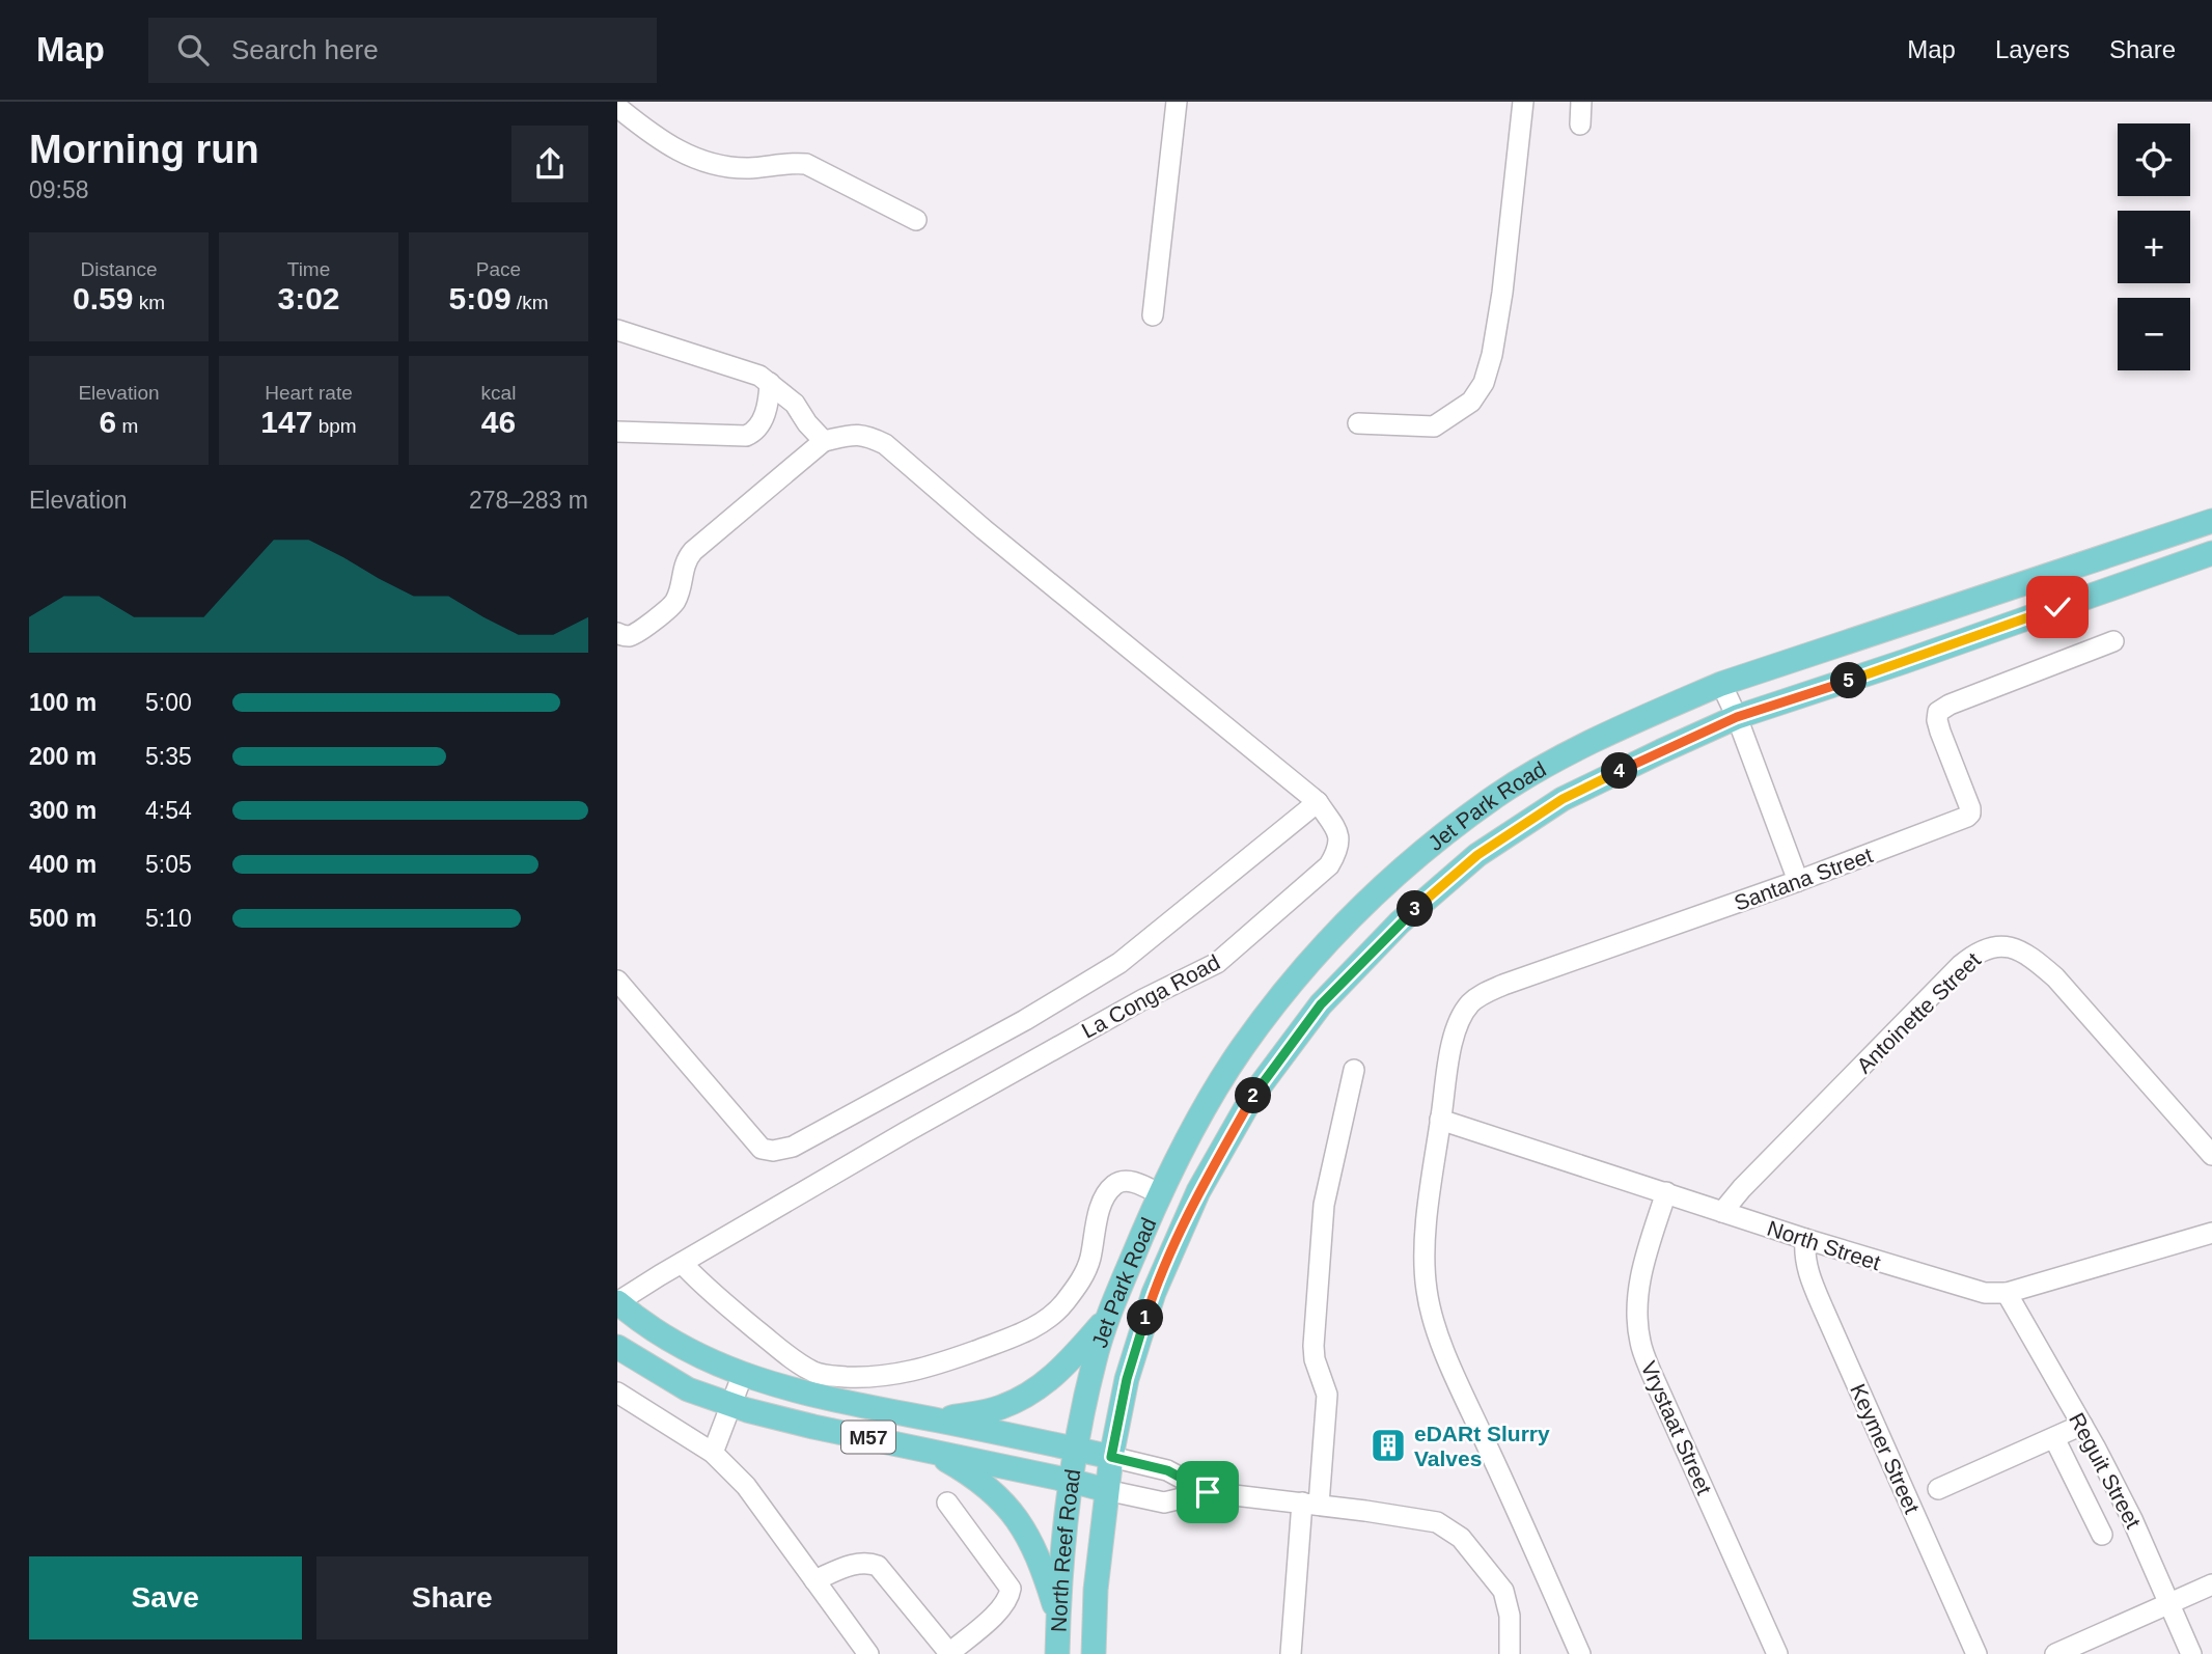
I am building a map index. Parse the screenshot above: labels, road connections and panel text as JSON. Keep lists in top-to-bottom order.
{
  "streets": {
    "main road": ["Jet Park Road", "M57", "North Reef Road"],
    "street": [
      "Santana Street",
      "La Conga Road",
      "Antoinette Street",
      "North Street",
      "Vrystaat Street",
      "Keymer Street",
      "Reguit Street"
    ]
  },
  "crossings": [
    ["Jet Park Road", "M57"],
    ["Jet Park Road", "North Reef Road"],
    ["Santana Street", "North Street"],
    ["La Conga Road", "M57"],
    ["Antoinette Street", "North Street"],
    ["North Street", "Vrystaat Street"],
    ["North Street", "Keymer Street"],
    ["North Street", "Reguit Street"],
    ["M57", "North Reef Road"]
  ],
  "places": {
    "building": ["eDARt Slurry Valves"]
  },
  "page": {
    "header": "Map",
    "search": "Search here",
    "nav": ["Map", "Layers", "Share"],
    "heading": ["Morning run", "09:58"],
    "map_buttons": ["+", "−"],
    "stats": [
      ["Distance", "0.59 km"],
      ["Time", "3:02"],
      ["Pace", "5:09 /km"],
      ["Elevation", "6 m"],
      ["Heart rate", "147 bpm"],
      ["kcal", "46"]
    ],
    "chart": ["Elevation", "278–283 m"],
    "pins": [
      "5",
      "4",
      "3",
      "2",
      "1"
    ],
    "list": [
      {
        "name": "100 m",
        "note": "5:00"
      },
      {
        "name": "200 m",
        "note": "5:35"
      },
      {
        "name": "300 m",
        "note": "4:54"
      },
      {
        "name": "400 m",
        "note": "5:05"
      },
      {
        "name": "500 m",
        "note": "5:10"
      }
    ],
    "buttons": ["Save", "Share"]
  }
}
